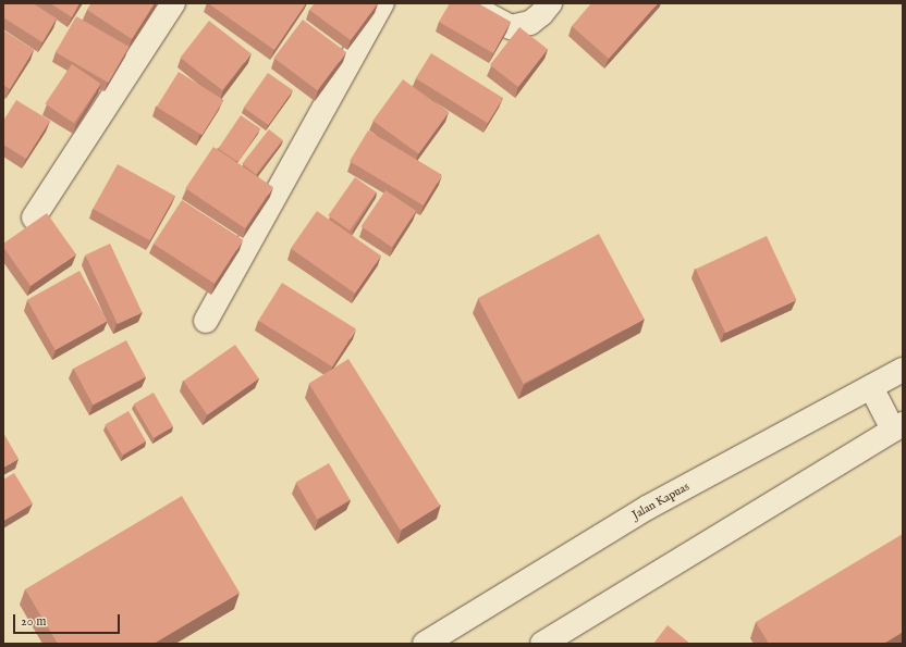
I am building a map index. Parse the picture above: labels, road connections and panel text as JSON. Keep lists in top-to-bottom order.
{
  "streets": {
    "street": ["Jalan Kapuas"]
  },
  "scale_bar": "20 m"
}
